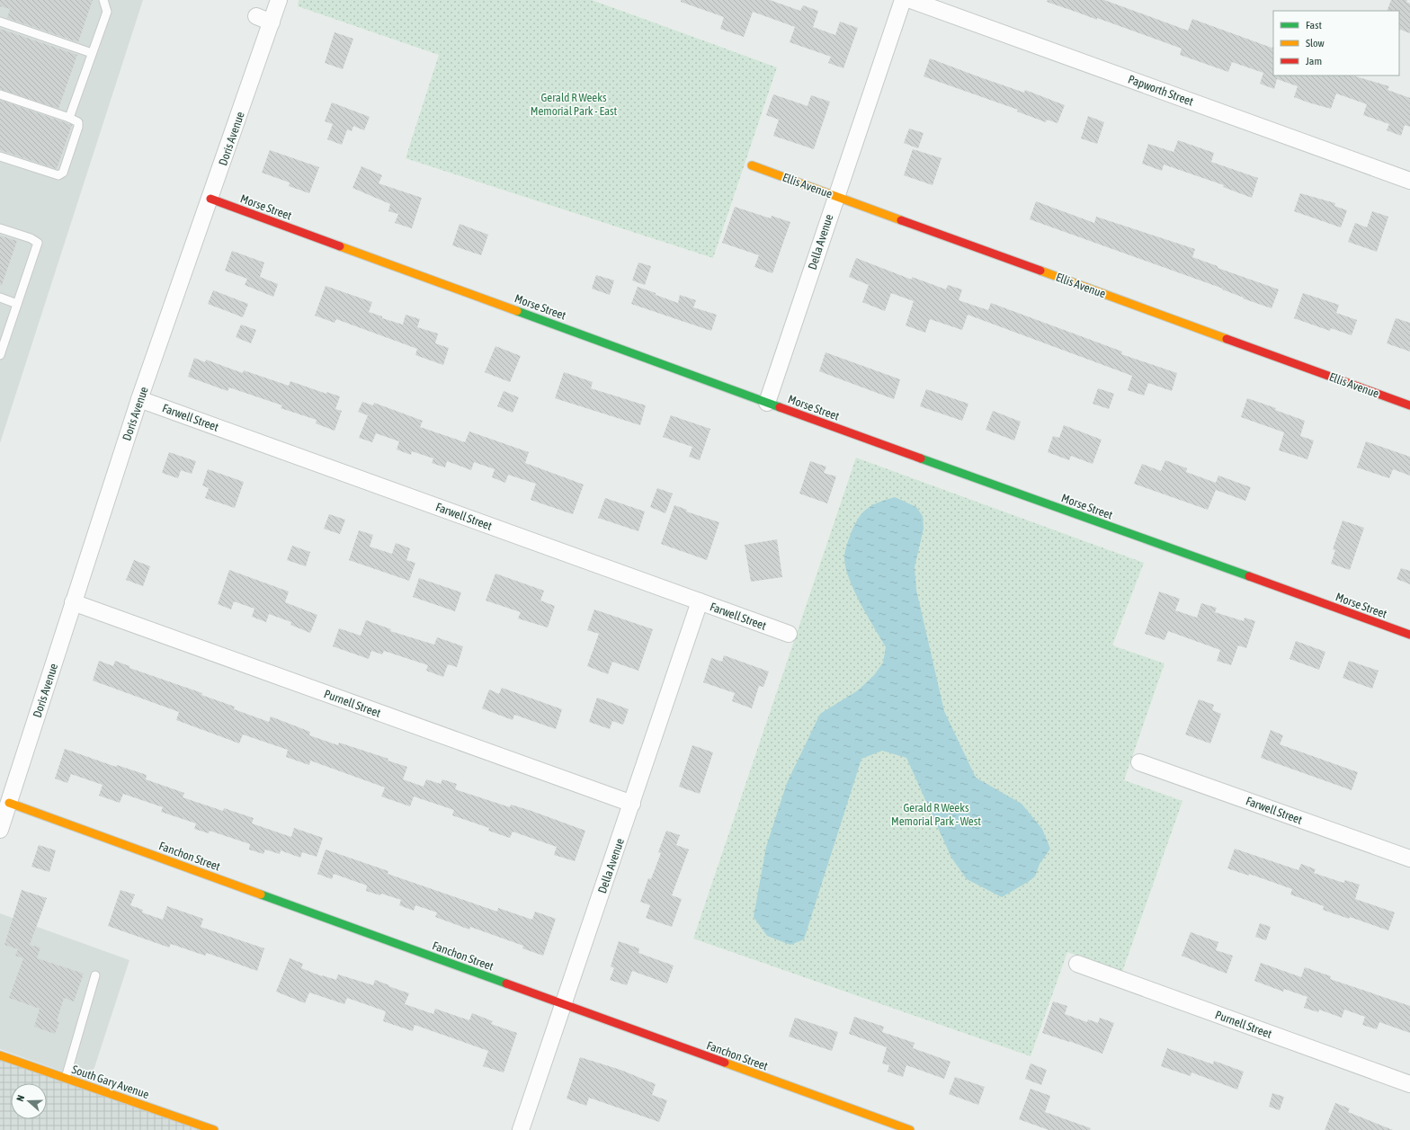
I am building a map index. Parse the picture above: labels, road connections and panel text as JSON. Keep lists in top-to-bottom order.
{
  "streets": {
    "street": [
      "Papworth Street",
      "Doris Avenue",
      "Ellis Avenue",
      "Morse Street",
      "Della Avenue",
      "Farwell Street",
      "Purnell Street",
      "Fanchon Street",
      "South Gary Avenue"
    ]
  },
  "crossings": [
    ["Doris Avenue", "Morse Street"],
    ["Doris Avenue", "Farwell Street"],
    ["Doris Avenue", "Purnell Street"],
    ["Doris Avenue", "Fanchon Street"],
    ["Ellis Avenue", "Della Avenue"],
    ["Morse Street", "Della Avenue"],
    ["Della Avenue", "Farwell Street"],
    ["Della Avenue", "Purnell Street"],
    ["Della Avenue", "Fanchon Street"]
  ],
  "parks": ["Gerald R Weeks Memorial Park - East", "Gerald R Weeks Memorial Park - West"],
  "legend": ["Fast", "Slow", "Jam"],
  "north": "left"
}
